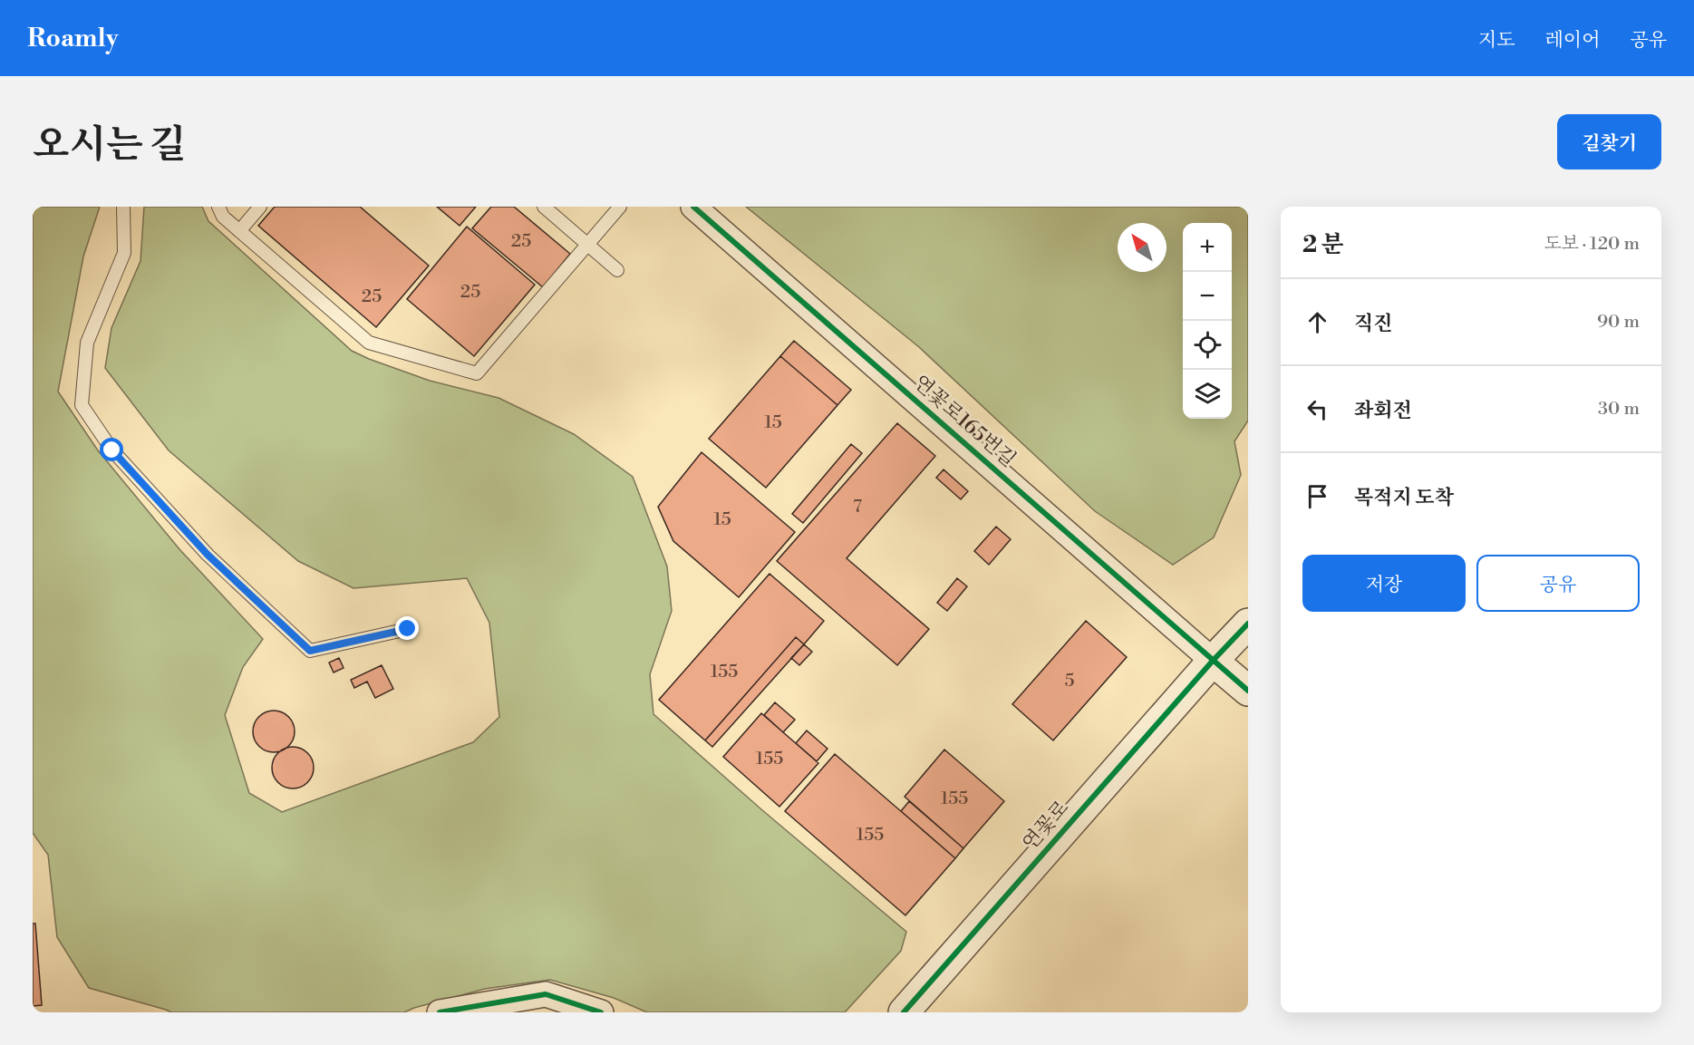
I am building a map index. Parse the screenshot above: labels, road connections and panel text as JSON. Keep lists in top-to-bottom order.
{
  "streets": {
    "street": ["연꽃로165번길", "연꽃로"]
  },
  "crossings": [
    ["연꽃로165번길", "연꽃로"]
  ],
  "house_numbers": [
    "25",
    "25",
    "25",
    "15",
    "7",
    "15",
    "155",
    "5",
    "155",
    "155",
    "155"
  ],
  "north": "top left",
  "page": {
    "header": "Roamly",
    "nav": ["지도", "레이어", "공유"],
    "title": "오시는 길",
    "buttons": [
      "길찾기",
      ["저장", "공유"]
    ],
    "heading": ["2 분", "도보 · 120 m"],
    "map_buttons": ["+", "−"],
    "list": [
      ["직진", "90 m"],
      ["좌회전", "30 m"],
      "목적지 도착"
    ]
  }
}
